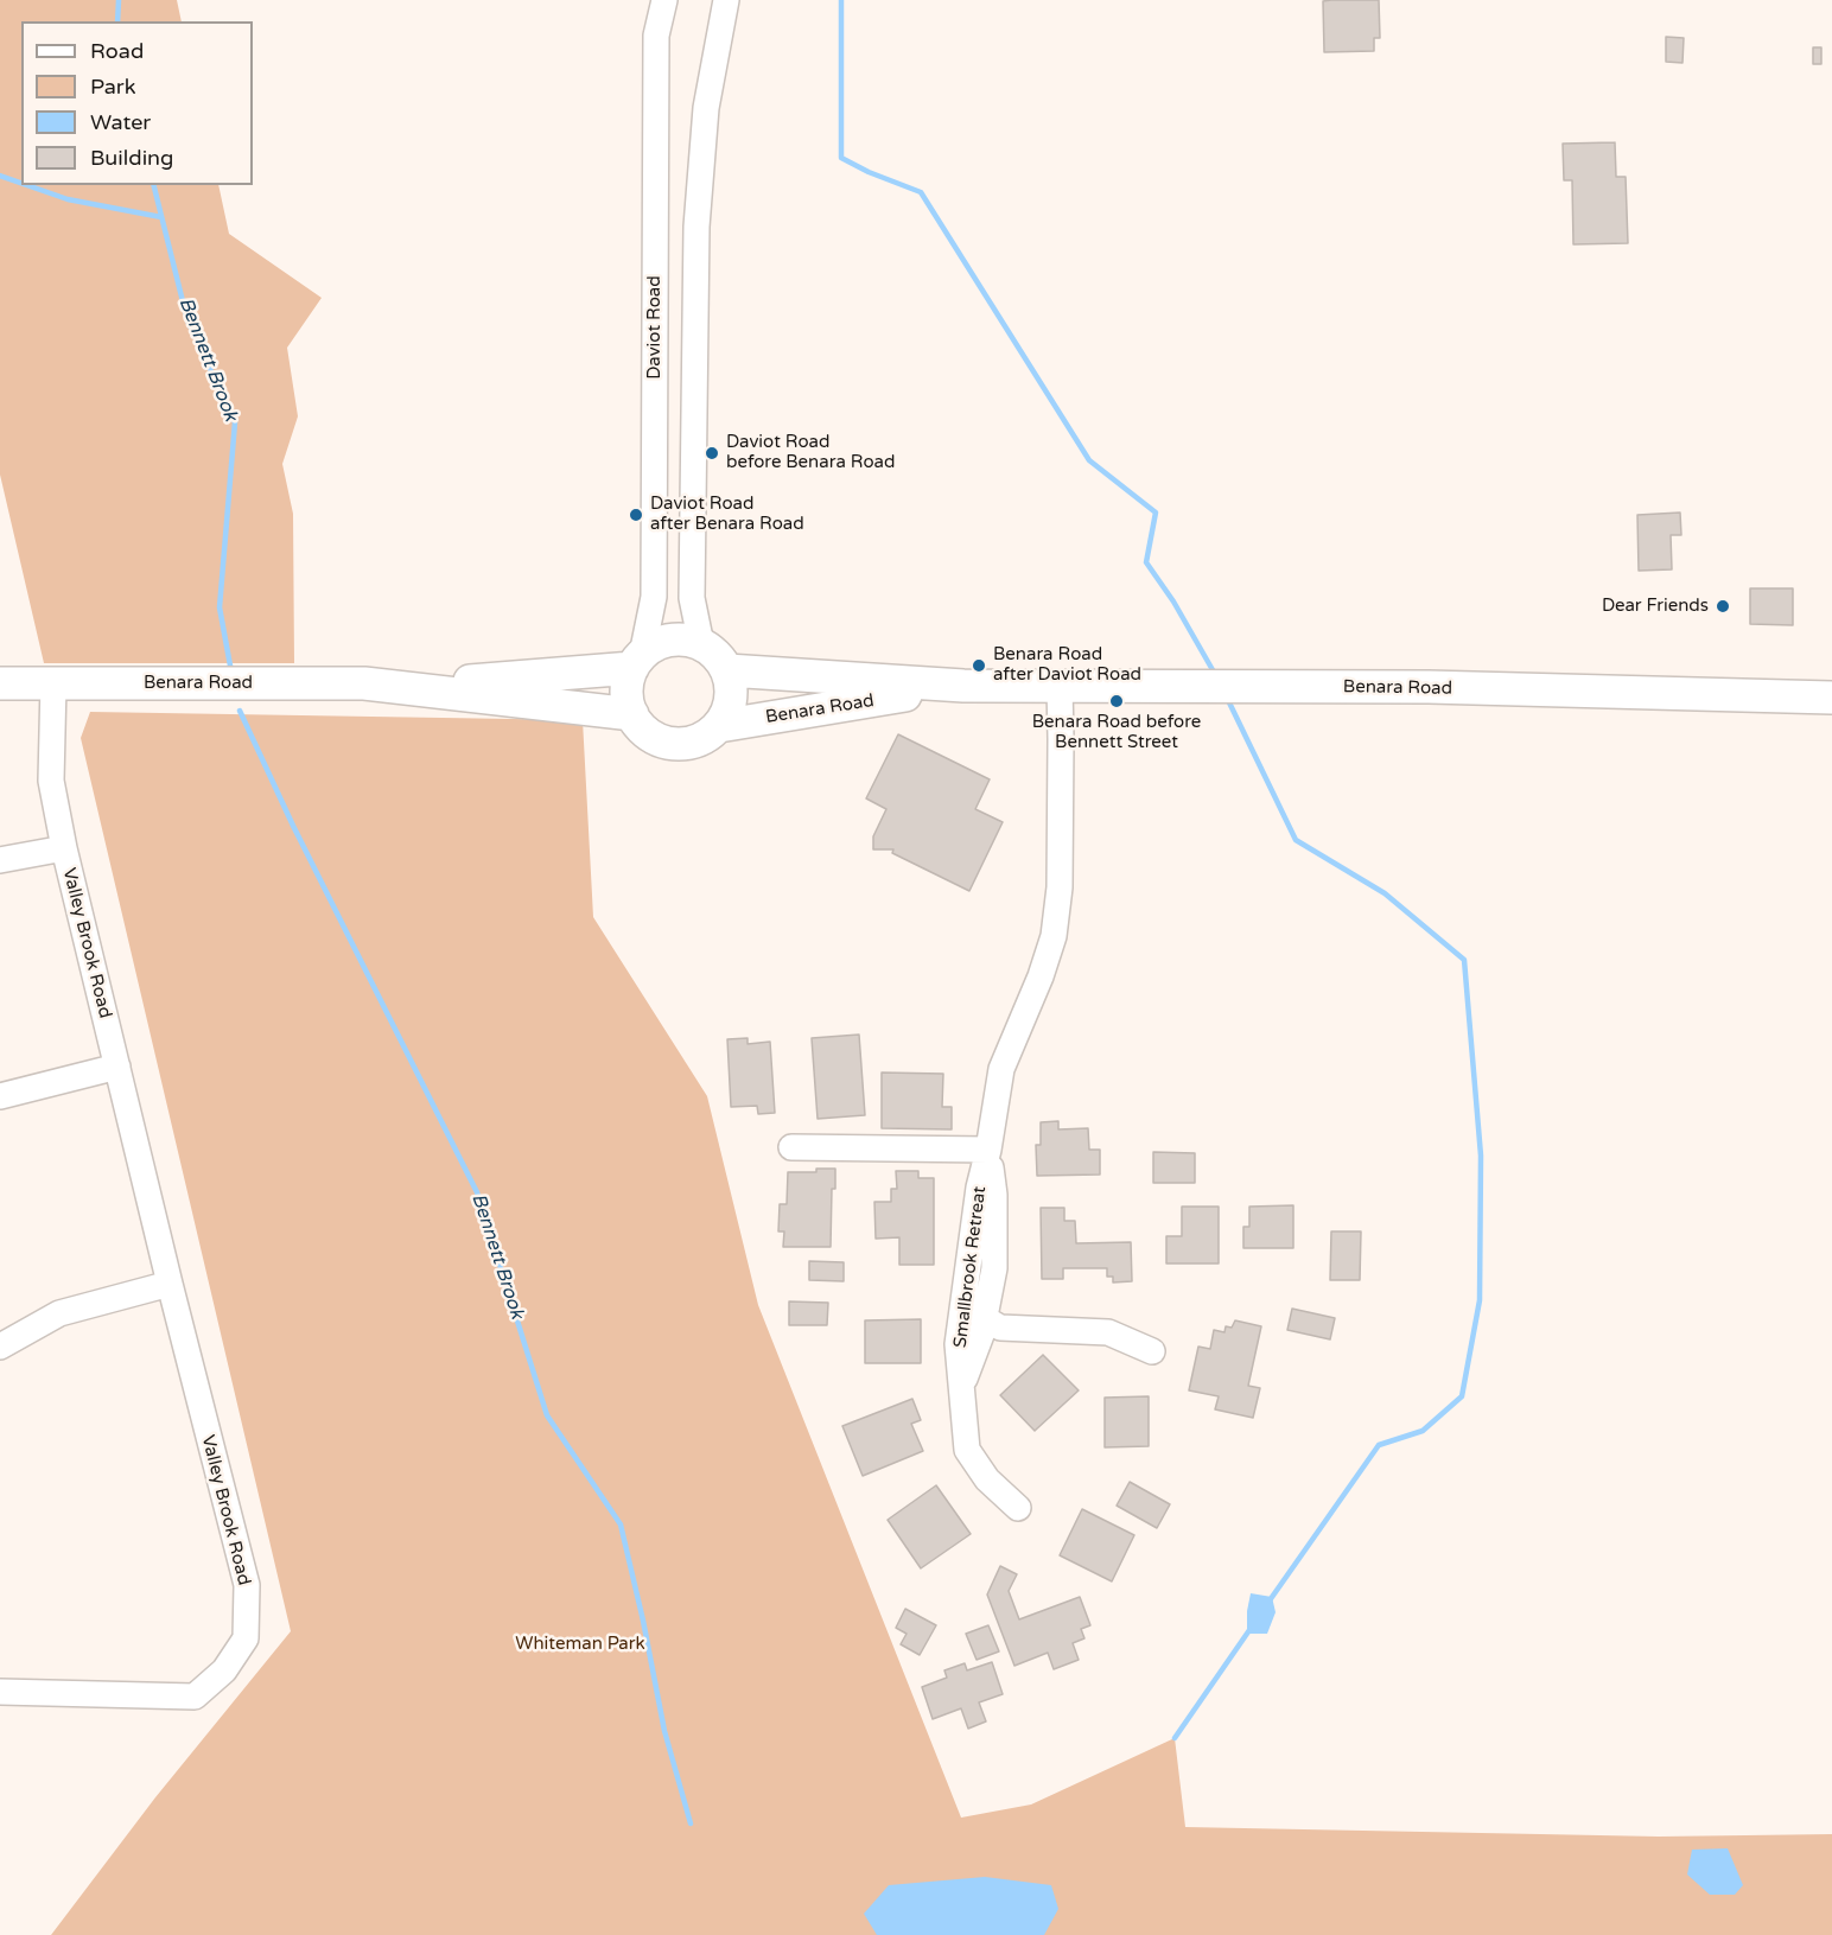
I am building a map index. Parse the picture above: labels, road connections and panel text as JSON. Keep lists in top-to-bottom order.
{
  "streets": {
    "main road": ["Benara Road"],
    "street": ["Daviot Road", "Valley Brook Road", "Smallbrook Retreat"]
  },
  "crossings": [
    ["Daviot Road", "Benara Road"],
    ["Benara Road", "Valley Brook Road"],
    ["Benara Road", "Smallbrook Retreat"]
  ],
  "water": ["Bennett Brook"],
  "parks": ["Whiteman Park"],
  "places": [
    "Daviot Road before Benara Road",
    "Daviot Road after Benara Road",
    "Dear Friends",
    "Benara Road after Daviot Road",
    "Benara Road before Bennett Street"
  ],
  "legend": [
    "Road",
    "Park",
    "Water",
    "Building"
  ]
}
